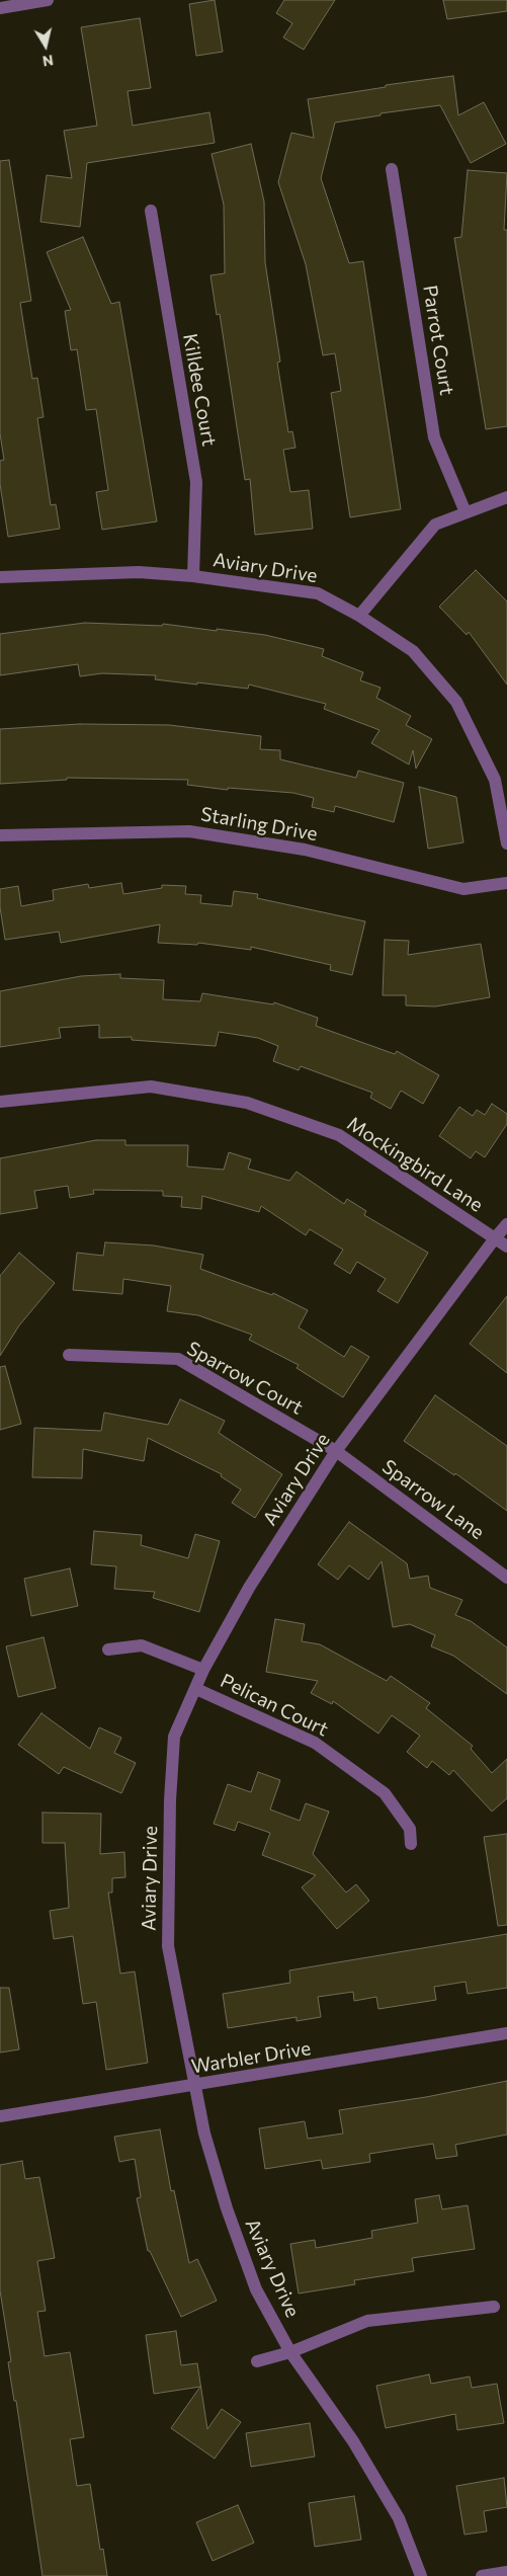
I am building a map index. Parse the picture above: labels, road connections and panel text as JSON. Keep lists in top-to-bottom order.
{
  "streets": {
    "street": [
      "Parrot Court",
      "Killdee Court",
      "Aviary Drive",
      "Starling Drive",
      "Mockingbird Lane",
      "Sparrow Court",
      "Sparrow Lane",
      "Pelican Court",
      "Warbler Drive"
    ]
  },
  "crossings": [
    ["Killdee Court", "Aviary Drive"],
    ["Aviary Drive", "Mockingbird Lane"],
    ["Aviary Drive", "Sparrow Court"],
    ["Aviary Drive", "Sparrow Lane"],
    ["Aviary Drive", "Pelican Court"],
    ["Aviary Drive", "Warbler Drive"],
    ["Sparrow Court", "Sparrow Lane"]
  ],
  "north": "bottom"
}
